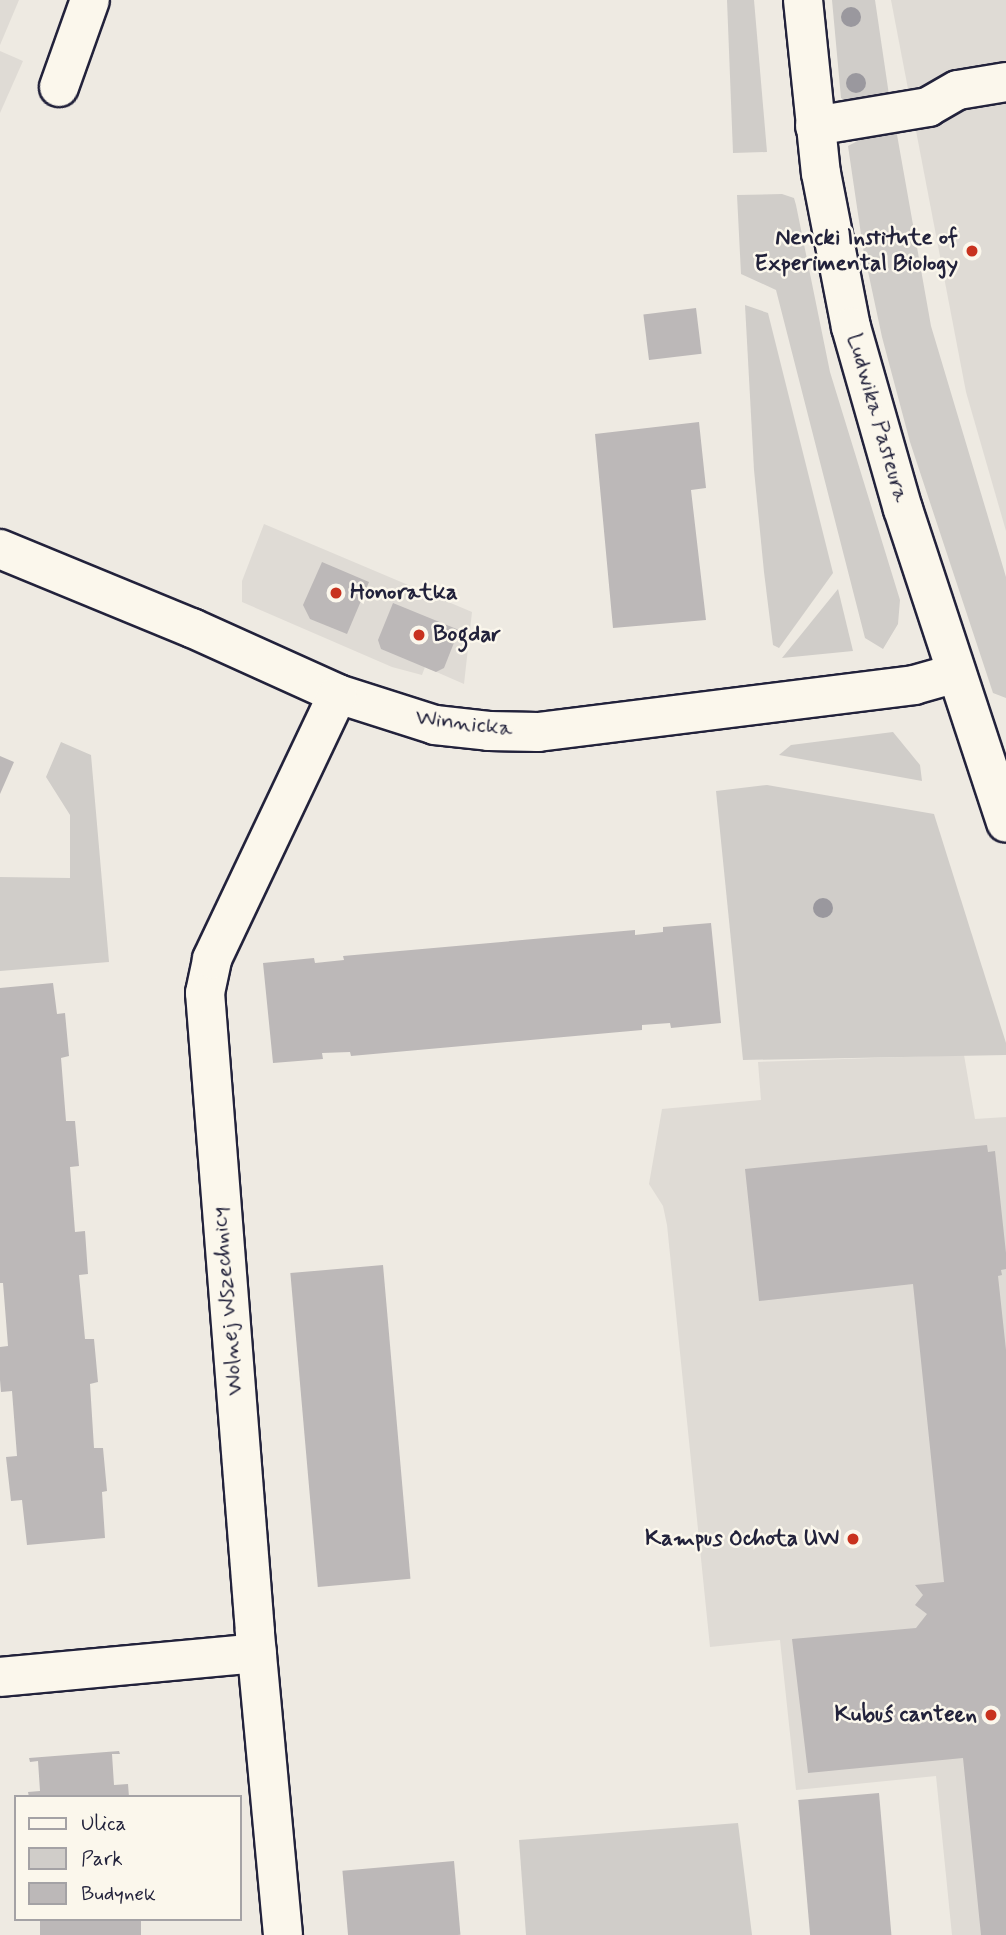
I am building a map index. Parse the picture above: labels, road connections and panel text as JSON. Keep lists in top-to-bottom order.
{
  "streets": {
    "street": ["Ludwika Pasteura", "Winnicka", "Wolnej Wszechnicy"]
  },
  "crossings": [
    ["Ludwika Pasteura", "Winnicka"],
    ["Winnicka", "Wolnej Wszechnicy"]
  ],
  "places": [
    "Nencki Institute of Experimental Biology",
    "Honoratka",
    "Bogdar",
    "Kampus Ochota UW",
    "Kubuś canteen"
  ],
  "legend": ["Ulica", "Park", "Budynek"]
}
